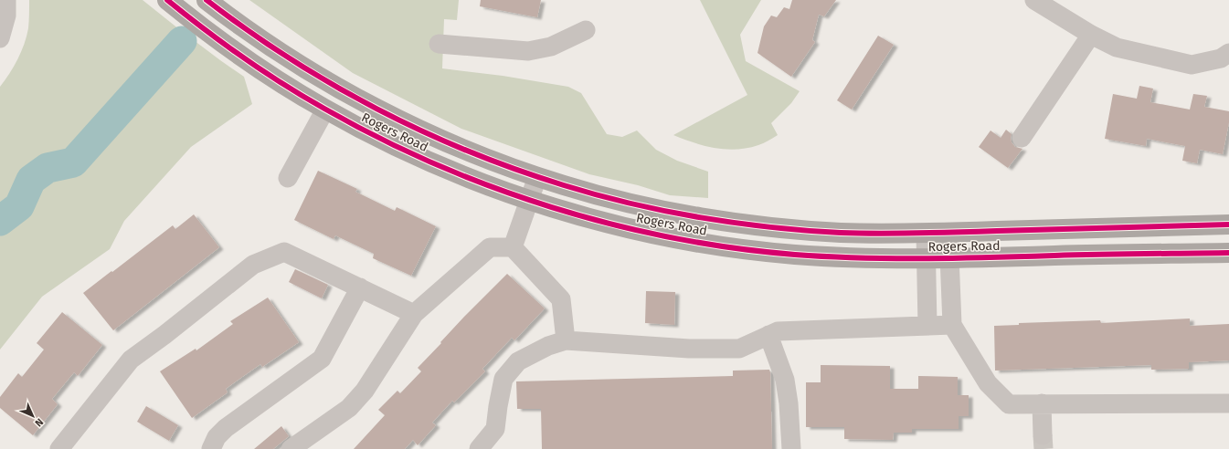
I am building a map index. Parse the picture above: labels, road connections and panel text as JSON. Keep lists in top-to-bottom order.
{
  "streets": {
    "main road": ["Rogers Road"]
  },
  "north": "bottom right"
}
